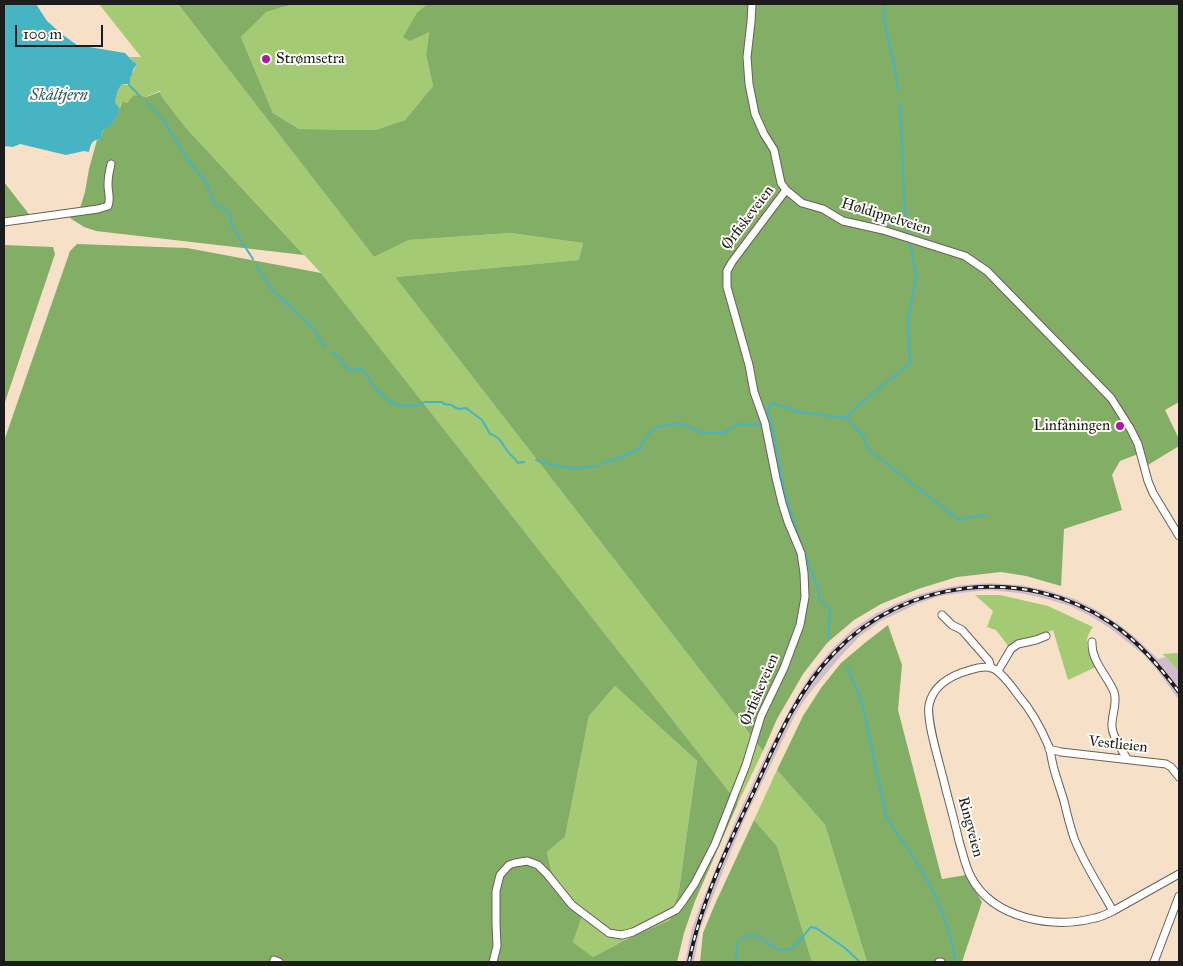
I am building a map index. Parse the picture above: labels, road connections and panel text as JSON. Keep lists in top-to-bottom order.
{
  "streets": {
    "street": [
      "Høldippelveien",
      "Ørfiskeveien",
      "Vestlieien",
      "Ringveien"
    ]
  },
  "crossings": [
    ["Høldippelveien", "Ørfiskeveien"]
  ],
  "water": ["Skåltjern"],
  "places": ["Strømsetra", "Linfåningen"],
  "scale_bar": "100 m"
}
